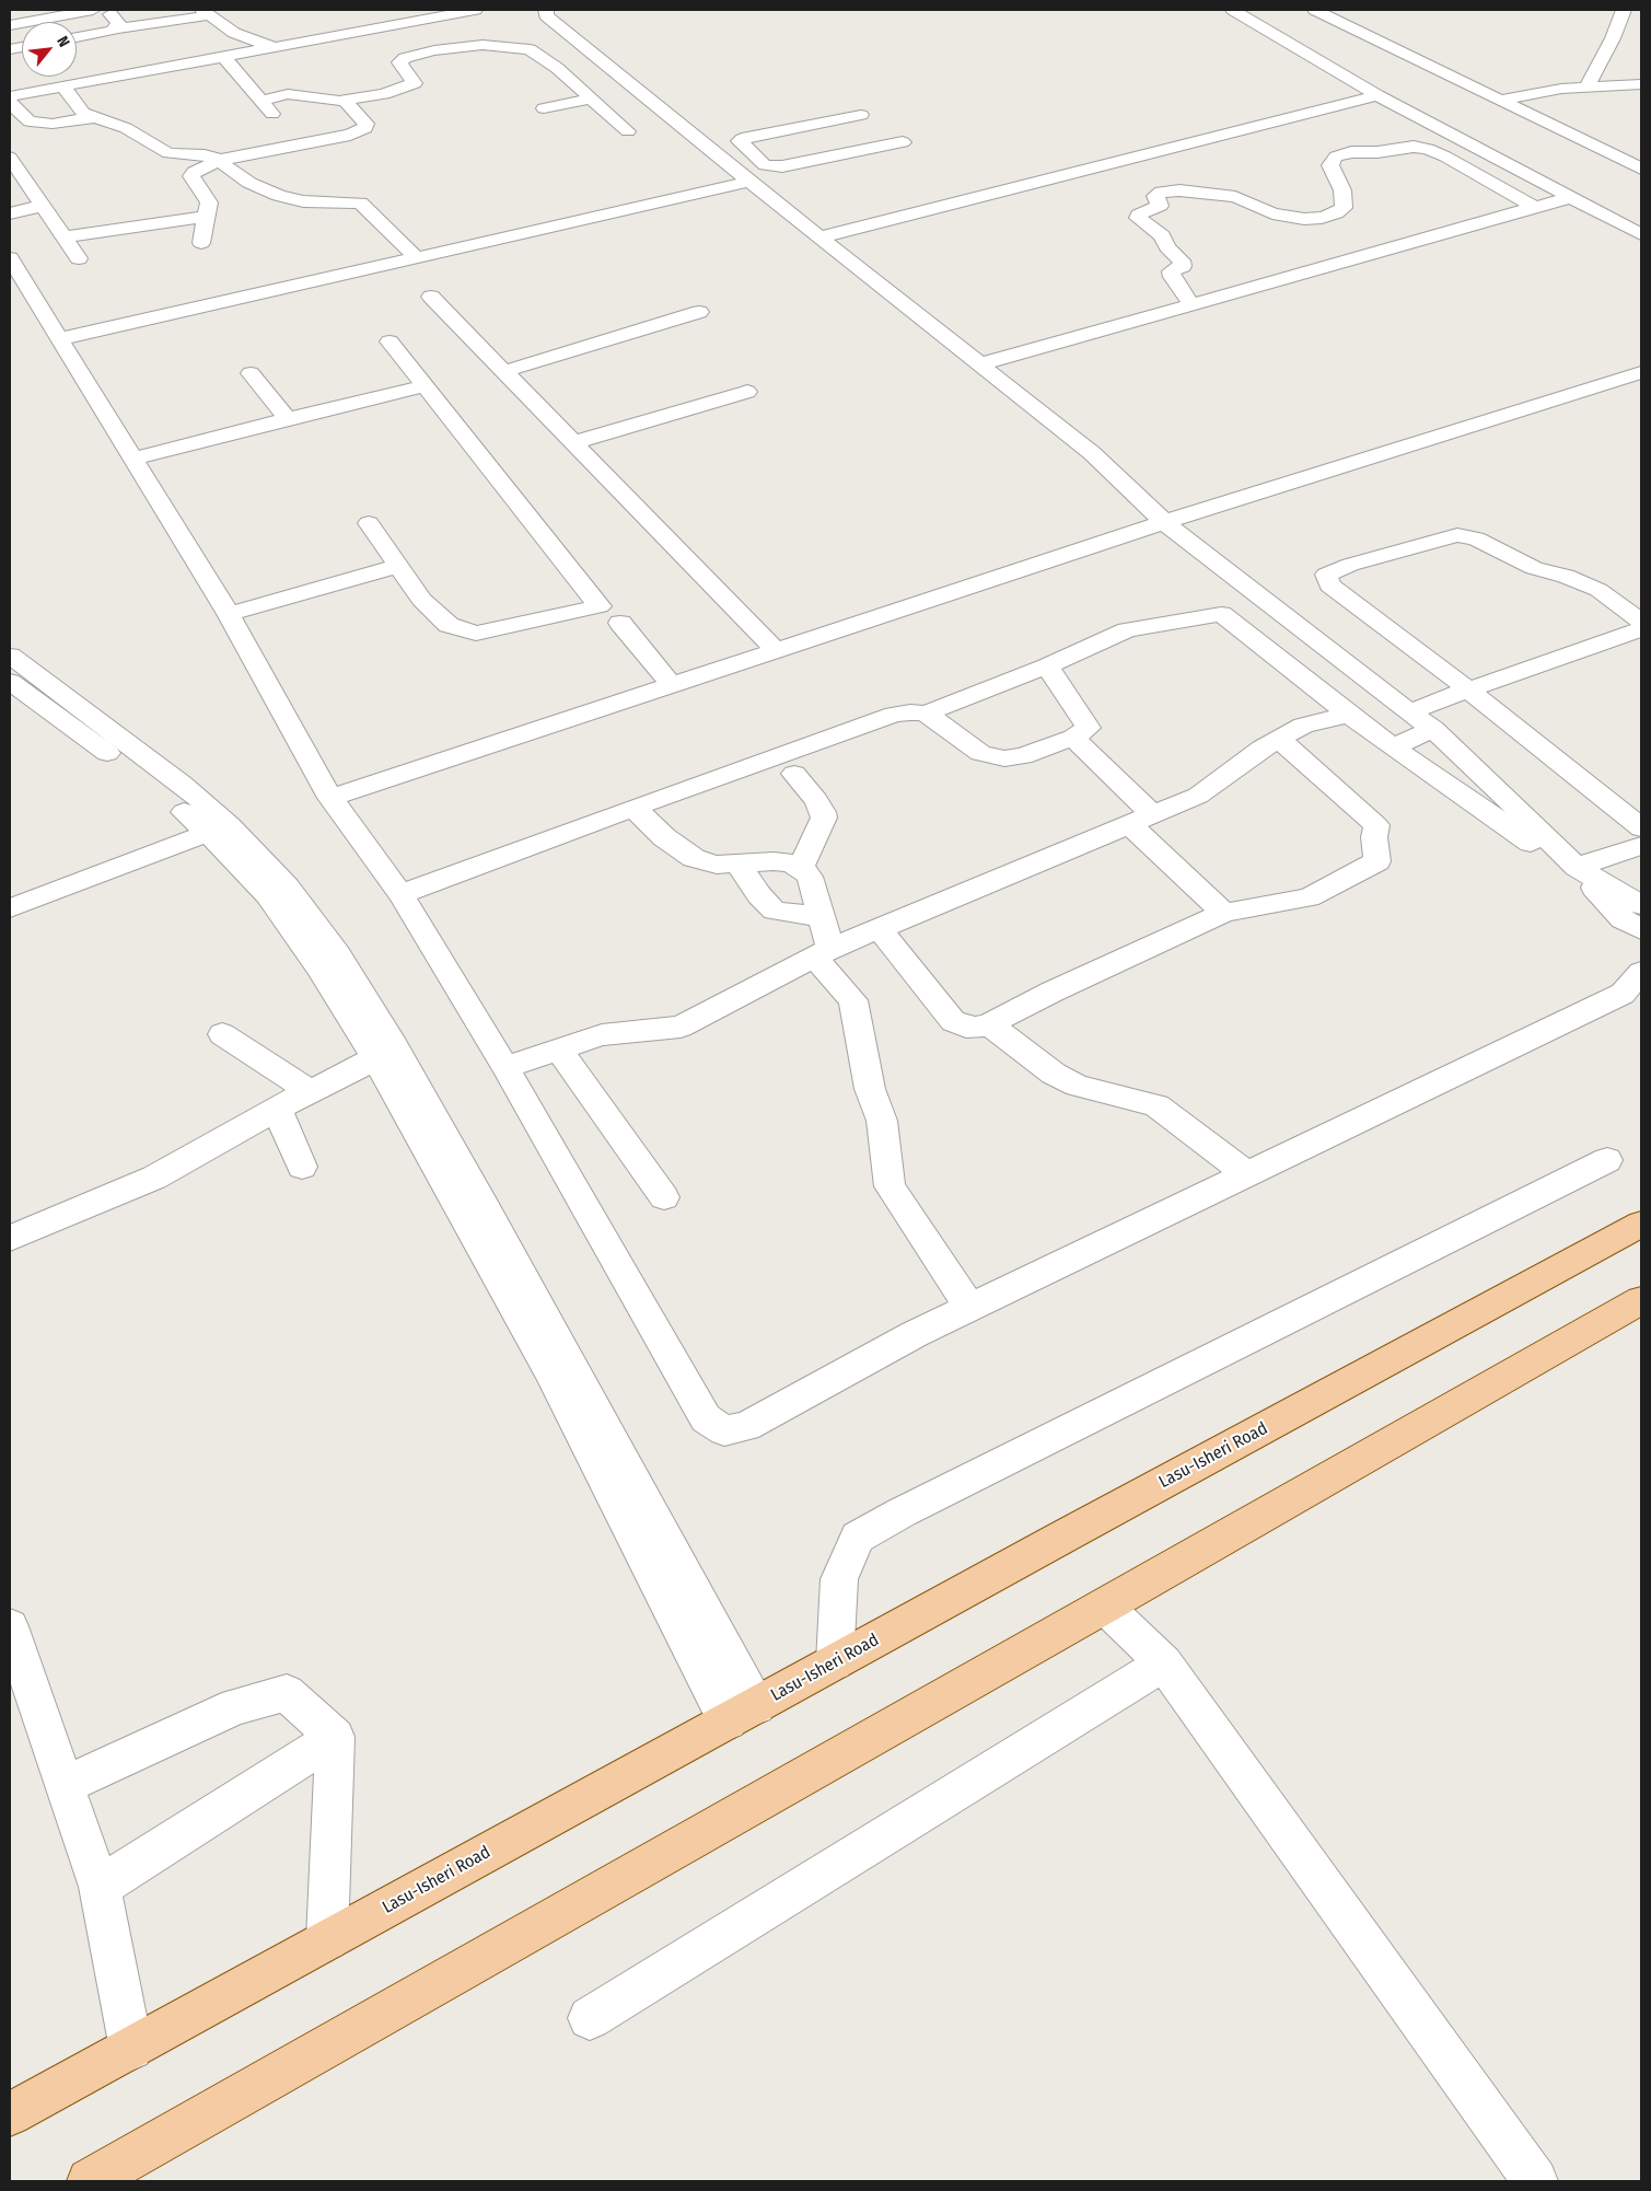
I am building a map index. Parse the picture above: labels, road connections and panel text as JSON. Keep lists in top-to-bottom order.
{
  "streets": {
    "main road": ["Lasu-Isheri Road"]
  },
  "north": "top right"
}
